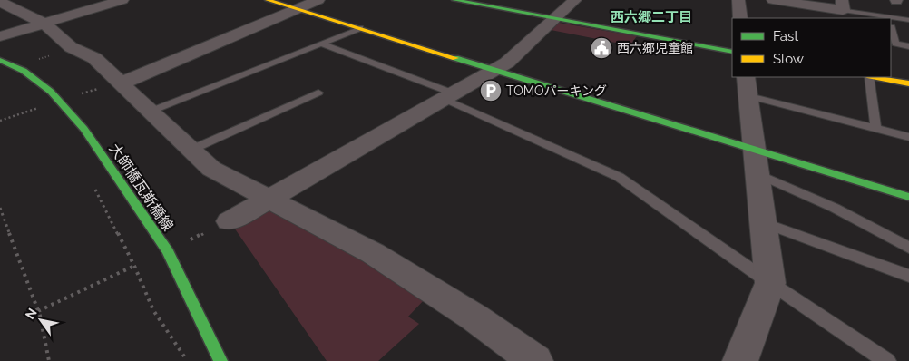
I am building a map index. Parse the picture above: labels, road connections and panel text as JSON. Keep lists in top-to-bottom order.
{
  "streets": {
    "street": ["大師橋瓦斯橋線"]
  },
  "districts": ["西六郷二丁目"],
  "places": {
    "public building": ["西六郷児童館"],
    "parking": ["TOMOパーキング"]
  },
  "legend": ["Fast", "Slow"],
  "north": "top left"
}
